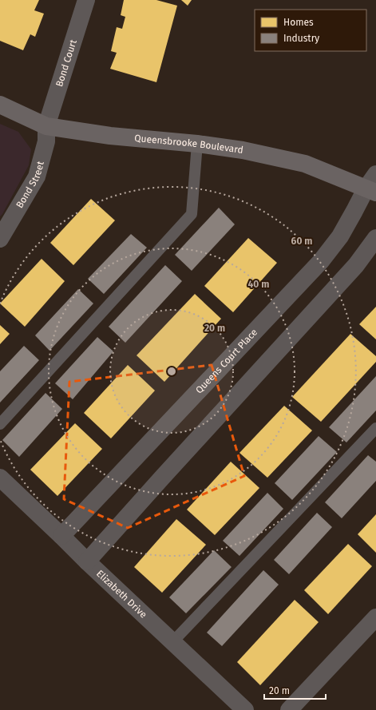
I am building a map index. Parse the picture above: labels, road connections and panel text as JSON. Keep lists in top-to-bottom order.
{
  "streets": {
    "street": [
      "Bond Court",
      "Queensbrooke Boulevard",
      "Bond Street",
      "Queens Court Place",
      "Elizabeth Drive"
    ]
  },
  "crossings": [
    ["Bond Court", "Queensbrooke Boulevard"],
    ["Bond Court", "Bond Street"],
    ["Queensbrooke Boulevard", "Bond Street"],
    ["Queensbrooke Boulevard", "Queens Court Place"],
    ["Queens Court Place", "Elizabeth Drive"]
  ],
  "legend": ["Homes", "Industry"],
  "scale_bar": "20 m",
  "rings": ["60 m", "40 m", "20 m"]
}
